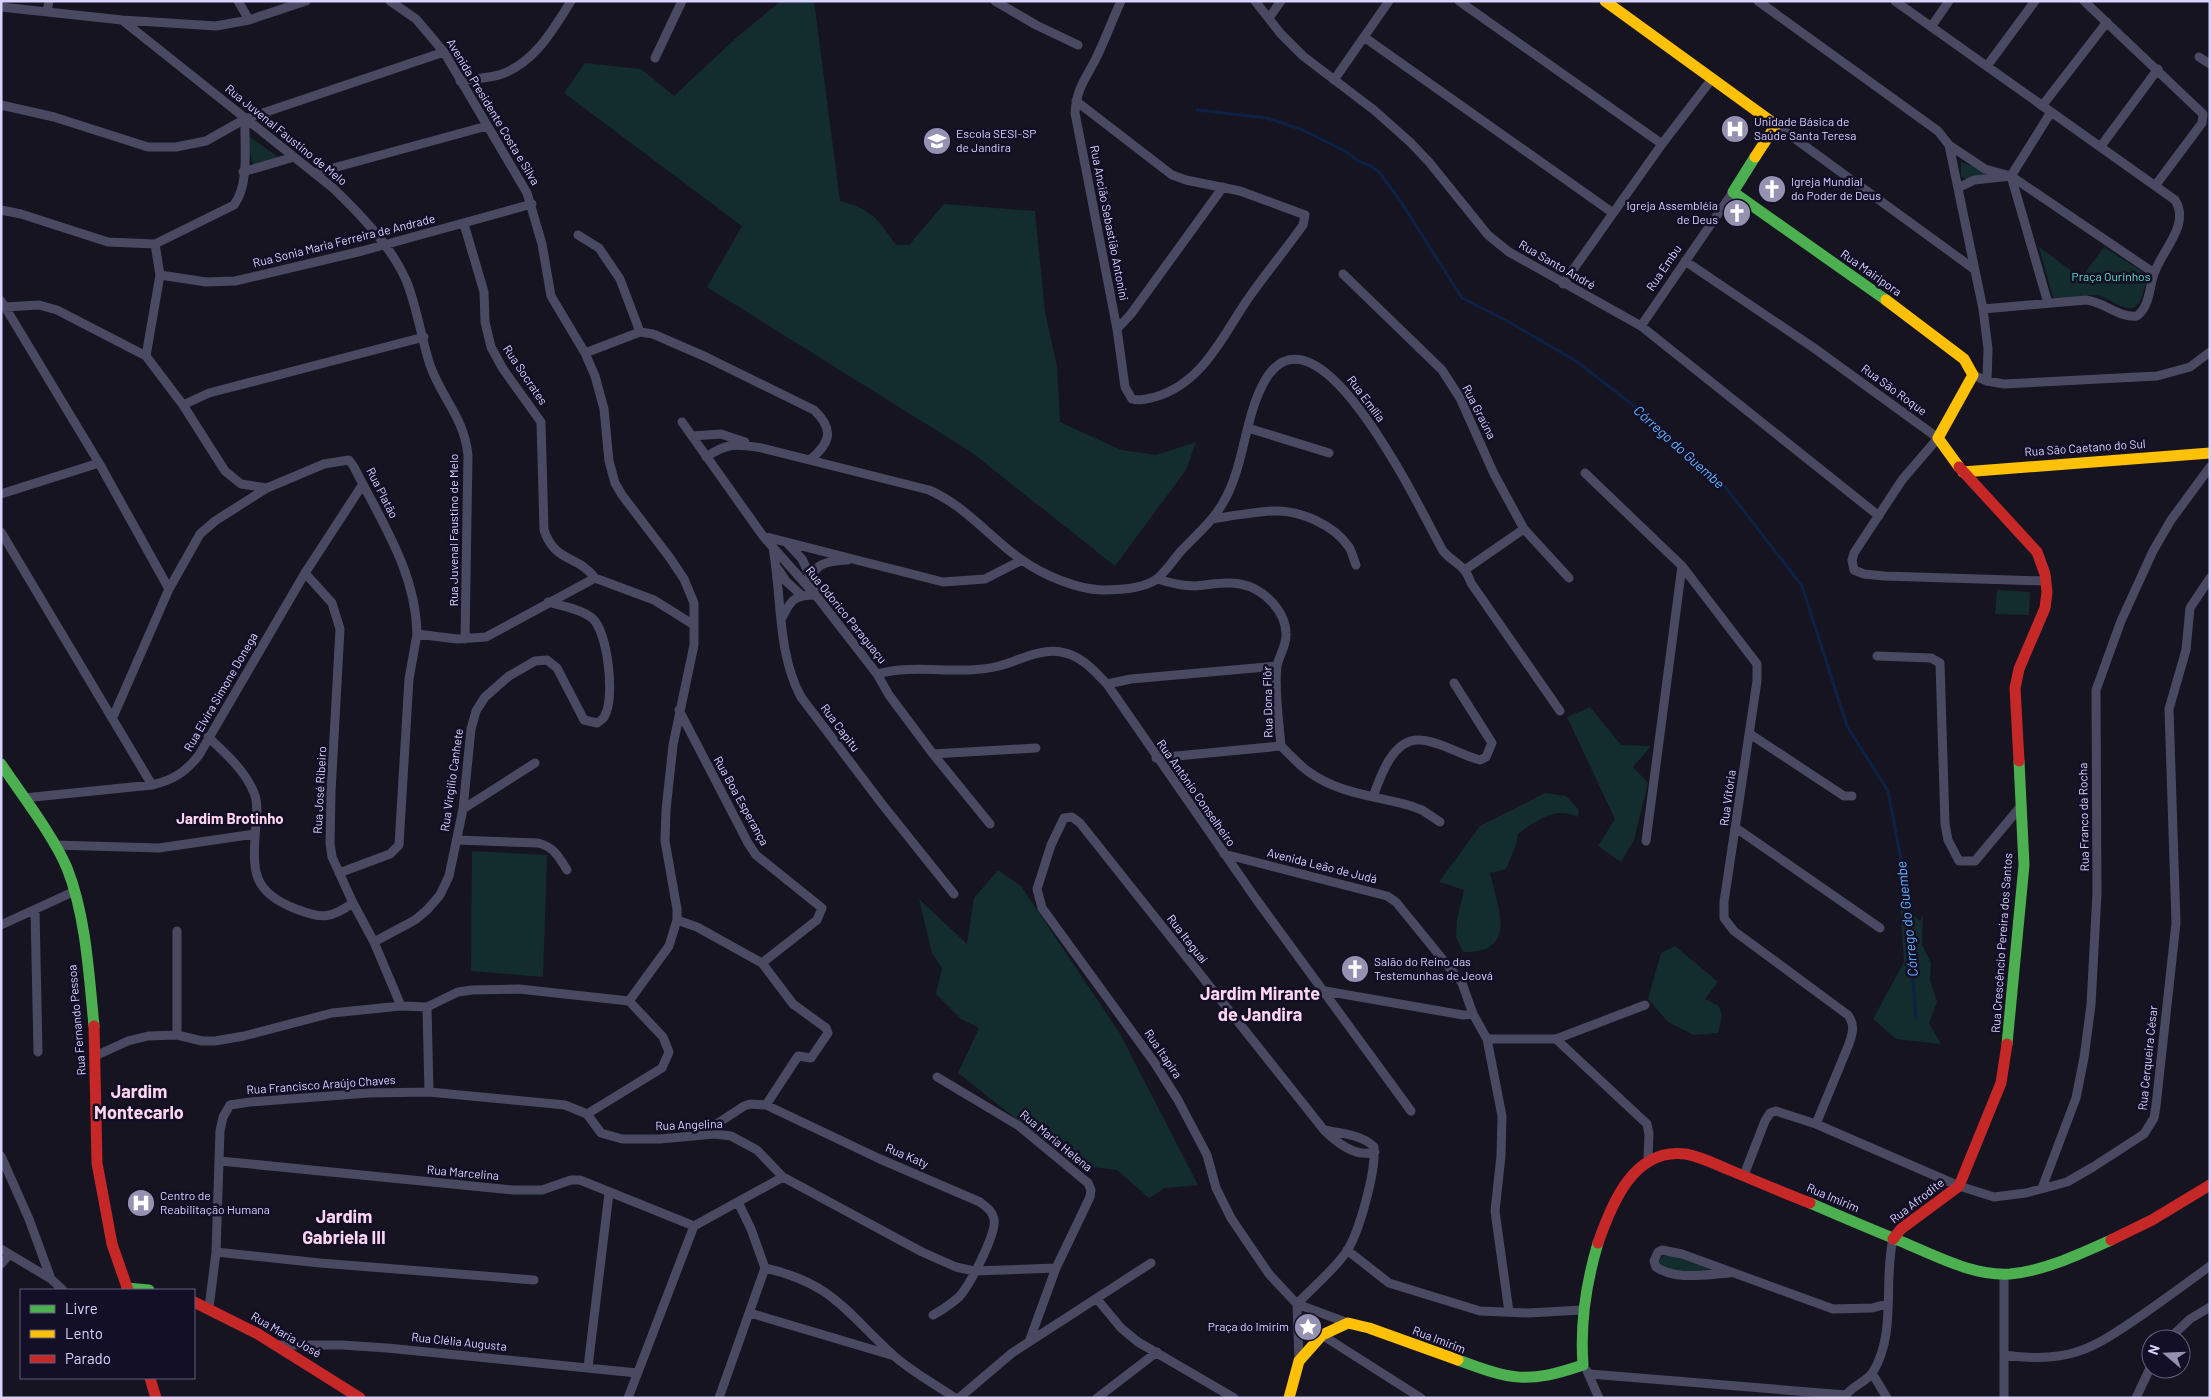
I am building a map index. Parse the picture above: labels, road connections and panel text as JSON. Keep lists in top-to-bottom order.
{
  "streets": {
    "street": [
      "Avenida Presidente Costa e Silva",
      "Rua Juvenal Faustino de Melo",
      "Rua Ancião Sebastião Antonini",
      "Rua Sonia Maria Ferreira de Andrade",
      "Rua Santo André",
      "Rua Embu",
      "Rua Mairipora",
      "Rua Socrates",
      "Rua São Roque",
      "Rua Emília",
      "Rua Graúna",
      "Rua São Caetano do Sul",
      "Rua Platão",
      "Rua Odorico Paraguaçu",
      "Rua Elvira Simone Donega",
      "Rua Dona Flôr",
      "Rua Capitu",
      "Rua Virgilio Canhete",
      "Rua José Ribeiro",
      "Rua Antônio Conselheiro",
      "Rua Vitória",
      "Rua Boa Esperança",
      "Rua Franco da Rocha",
      "Avenida Leão de Judá",
      "Rua Itaguaí",
      "Rua Crescêncio Pereira dos Santos",
      "Rua Fernando Pessoa",
      "Rua Itapira",
      "Rua Cerqueira César",
      "Rua Francisco Araújo Chaves",
      "Rua Angelina",
      "Rua Maria Helena",
      "Rua Katy",
      "Rua Marcelina",
      "Rua Imirim",
      "Rua Afrodite",
      "Rua Maria José",
      "Rua Clélia Augusta"
    ]
  },
  "crossings": [
    ["Avenida Presidente Costa e Silva", "Rua Sonia Maria Ferreira de Andrade"],
    ["Avenida Presidente Costa e Silva", "Rua Boa Esperança"],
    ["Rua Juvenal Faustino de Melo", "Rua Sonia Maria Ferreira de Andrade"],
    ["Rua Sonia Maria Ferreira de Andrade", "Rua Socrates"],
    ["Rua Santo André", "Rua Embu"],
    ["Rua Embu", "Rua Mairipora"],
    ["Rua Embu", "Rua São Roque"],
    ["Rua São Roque", "Rua São Caetano do Sul"],
    ["Rua São Roque", "Rua Crescêncio Pereira dos Santos"],
    ["Rua Emília", "Rua Dona Flôr"],
    ["Rua Platão", "Rua Elvira Simone Donega"],
    ["Rua Platão", "Rua José Ribeiro"],
    ["Rua Odorico Paraguaçu", "Rua Capitu"],
    ["Rua Odorico Paraguaçu", "Rua Antônio Conselheiro"],
    ["Rua Elvira Simone Donega", "Rua José Ribeiro"],
    ["Rua Elvira Simone Donega", "Rua Fernando Pessoa"],
    ["Rua Virgilio Canhete", "Rua José Ribeiro"],
    ["Rua Antônio Conselheiro", "Avenida Leão de Judá"],
    ["Rua Vitória", "Rua Cerqueira César"],
    ["Rua Franco da Rocha", "Rua Cerqueira César"],
    ["Rua Itaguaí", "Rua Itapira"],
    ["Rua Crescêncio Pereira dos Santos", "Rua Cerqueira César"],
    ["Rua Crescêncio Pereira dos Santos", "Rua Afrodite"],
    ["Rua Itapira", "Rua Imirim"],
    ["Rua Cerqueira César", "Rua Imirim"],
    ["Rua Cerqueira César", "Rua Afrodite"],
    ["Rua Francisco Araújo Chaves", "Rua Angelina"],
    ["Rua Francisco Araújo Chaves", "Rua Marcelina"],
    ["Rua Francisco Araújo Chaves", "Rua Maria José"],
    ["Rua Angelina", "Rua Maria Helena"],
    ["Rua Angelina", "Rua Katy"],
    ["Rua Imirim", "Rua Afrodite"],
    ["Rua Maria José", "Rua Clélia Augusta"]
  ],
  "districts": [
    "Jardim Brotinho",
    "Jardim Mirante de Jandira",
    "Jardim Montecarlo",
    "Jardim Gabriela III"
  ],
  "water": ["Córrego do Guembe"],
  "parks": ["Praça Ourinhos"],
  "places": {
    "hospital": ["Unidade Básica de Saúde Santa Teresa", "Centro de Reabilitação Humana"],
    "school or university": ["Escola SESI-SP de Jandira"],
    "church": ["Igreja Mundial do Poder de Deus", "Igreja Assembléia de Deus", "Salão do Reino das Testemunhas de Jeová"],
    "place": ["Praça do Imirim"]
  },
  "legend": ["Livre", "Lento", "Parado"],
  "north": "left"
}
